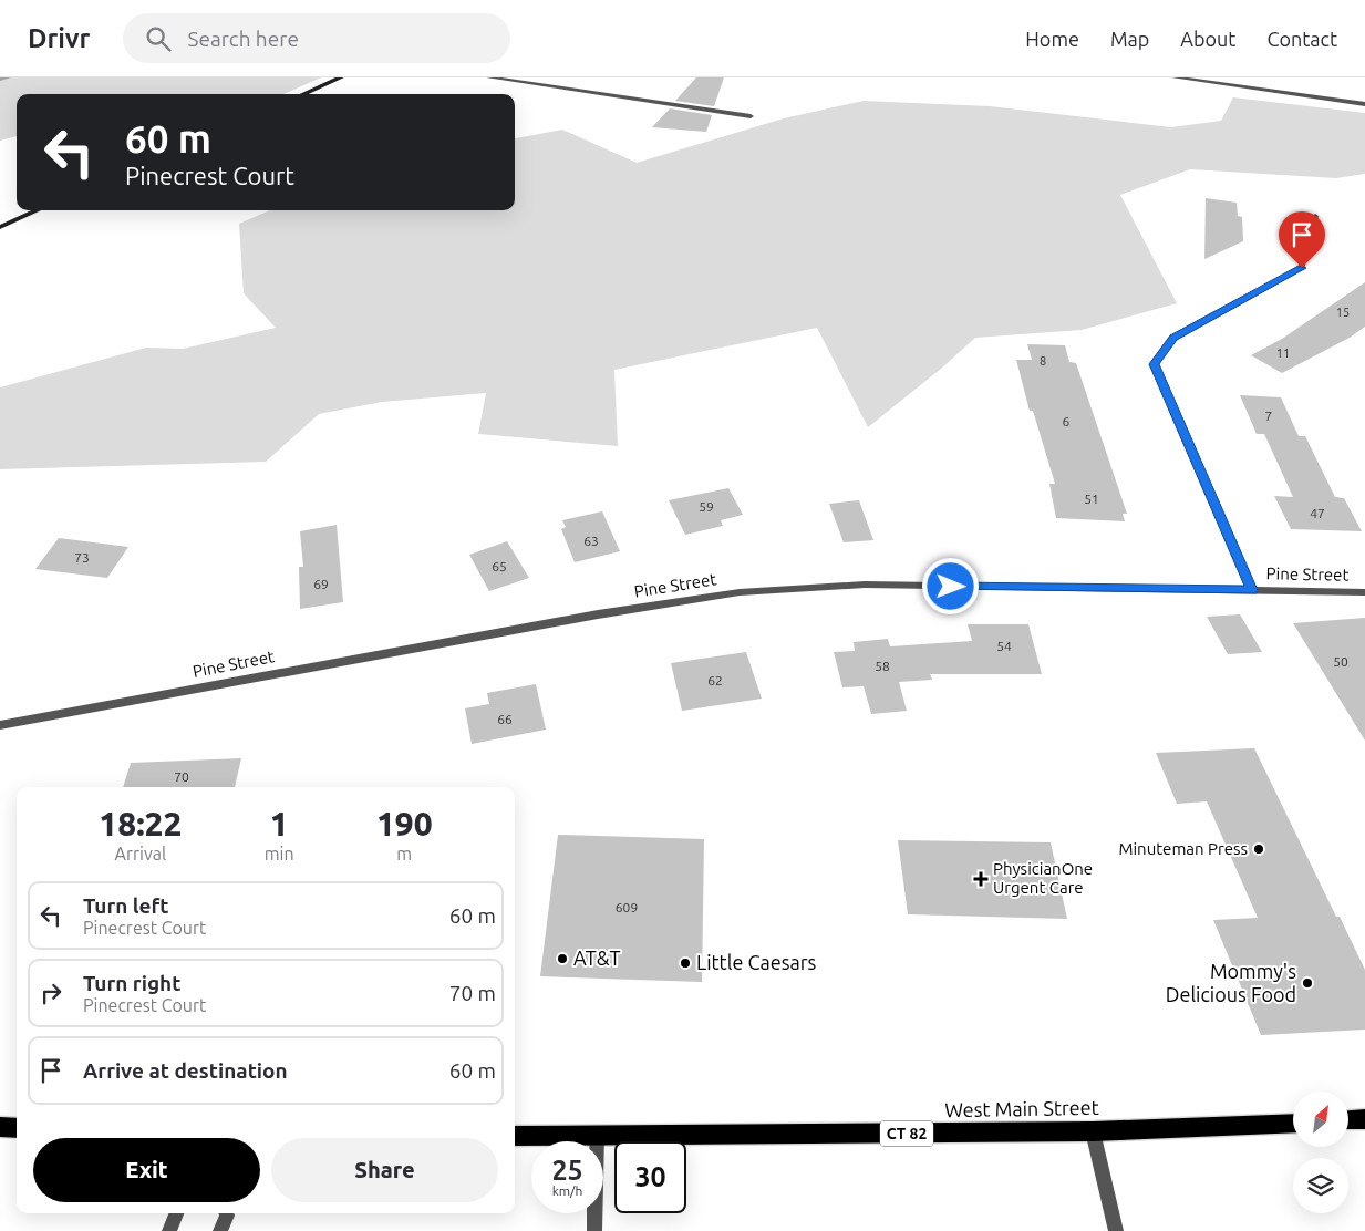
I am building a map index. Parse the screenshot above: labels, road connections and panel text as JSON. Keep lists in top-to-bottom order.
{
  "streets": {
    "main road": ["West Main Street", "CT 82"],
    "street": ["Pine Street"]
  },
  "places": {
    "other": [
      "Minuteman Press",
      "AT&T",
      "Little Caesars",
      "Mommy's Delicious Food"
    ],
    "health": ["PhysicianOne Urgent Care"]
  },
  "house_numbers": [
    "15",
    "11",
    "8",
    "7",
    "6",
    "51",
    "59",
    "47",
    "63",
    "73",
    "65",
    "69",
    "54",
    "50",
    "58",
    "62",
    "66",
    "70",
    "609"
  ],
  "north": "top right",
  "page": {
    "header": "Drivr",
    "search": "Search here",
    "nav": [
      "Home",
      "Map",
      "About",
      "Contact"
    ],
    "turn": ["60 m", "Pinecrest Court"],
    "eta": [
      "18:22",
      "Arrival",
      "1",
      "min",
      "190",
      "m"
    ],
    "list": [
      {
        "name": "Turn left",
        "note": "Pinecrest Court",
        "value": "60 m"
      },
      {
        "name": "Turn right",
        "note": "Pinecrest Court",
        "value": "70 m"
      },
      {
        "name": "Arrive at destination",
        "value": "60 m"
      }
    ],
    "buttons": ["Exit", "Share"],
    "speed": "25 km/h",
    "limit": "30"
  }
}
